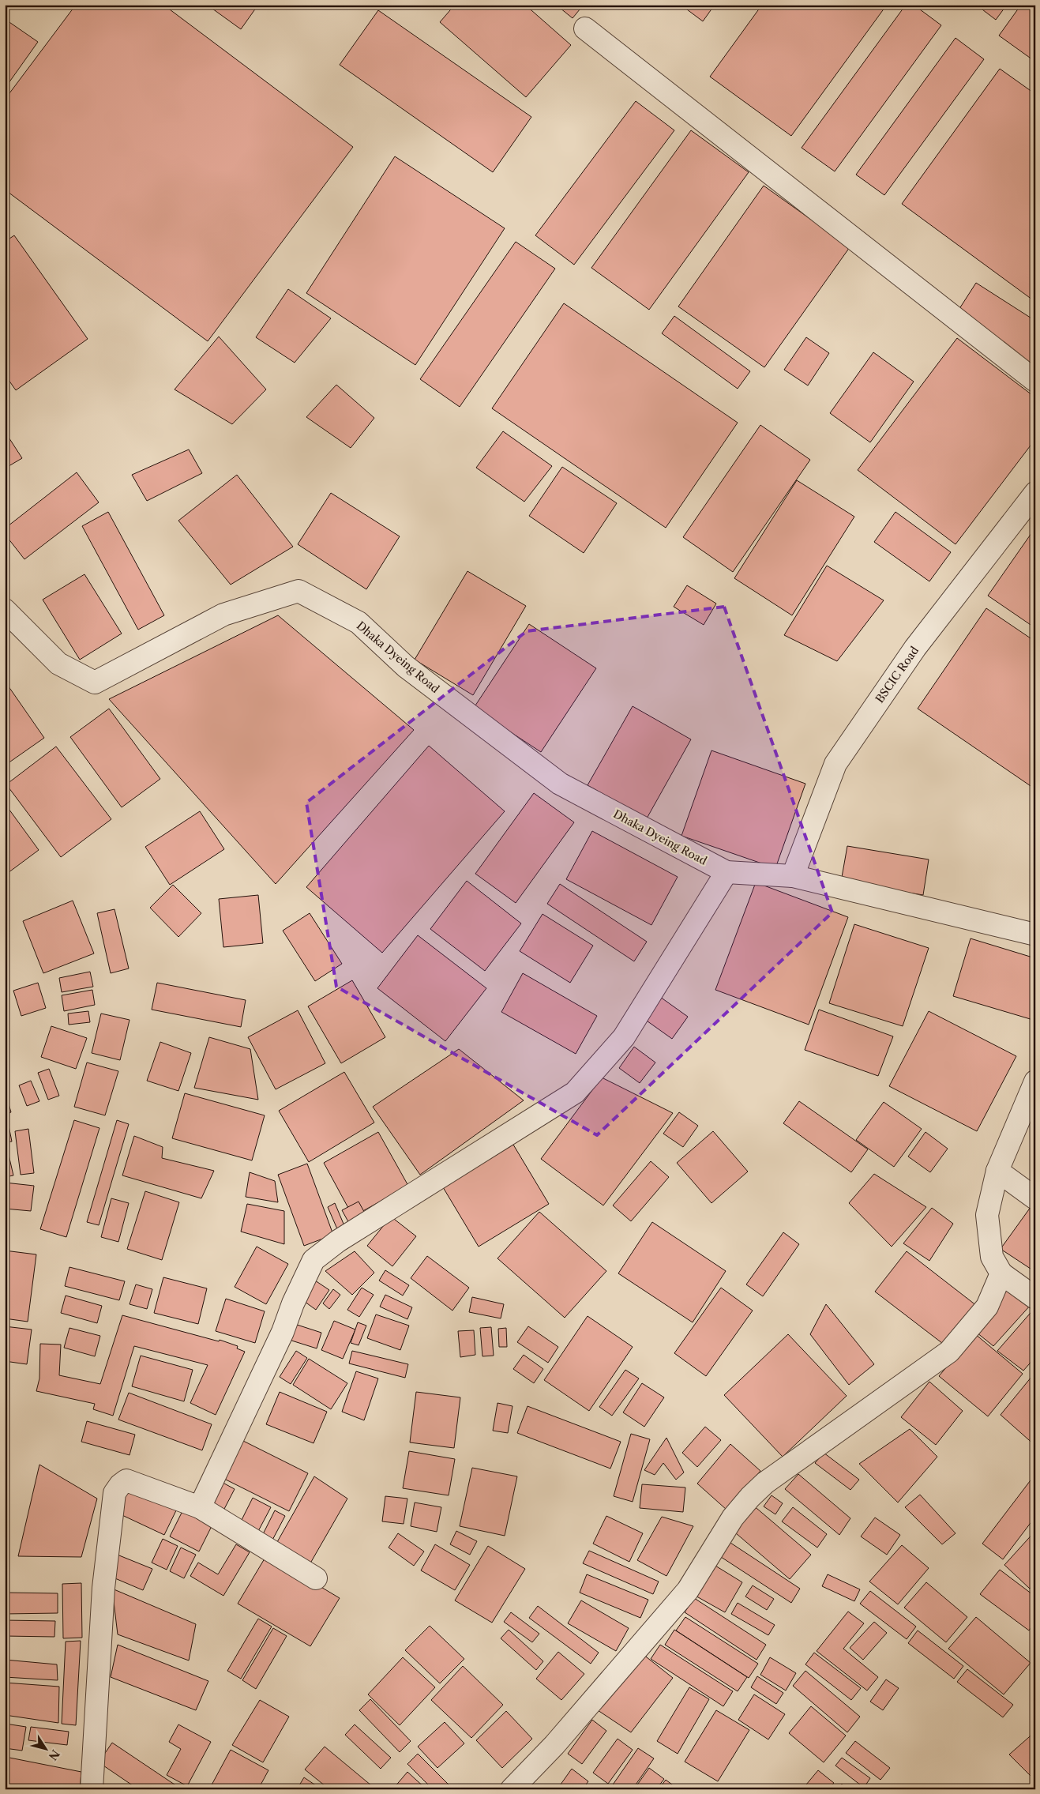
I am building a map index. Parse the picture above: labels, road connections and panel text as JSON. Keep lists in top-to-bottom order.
{
  "streets": {
    "street": ["Dhaka Dyeing Road", "BSCIC Road"]
  },
  "crossings": [
    ["Dhaka Dyeing Road", "BSCIC Road"]
  ],
  "north": "bottom right"
}
